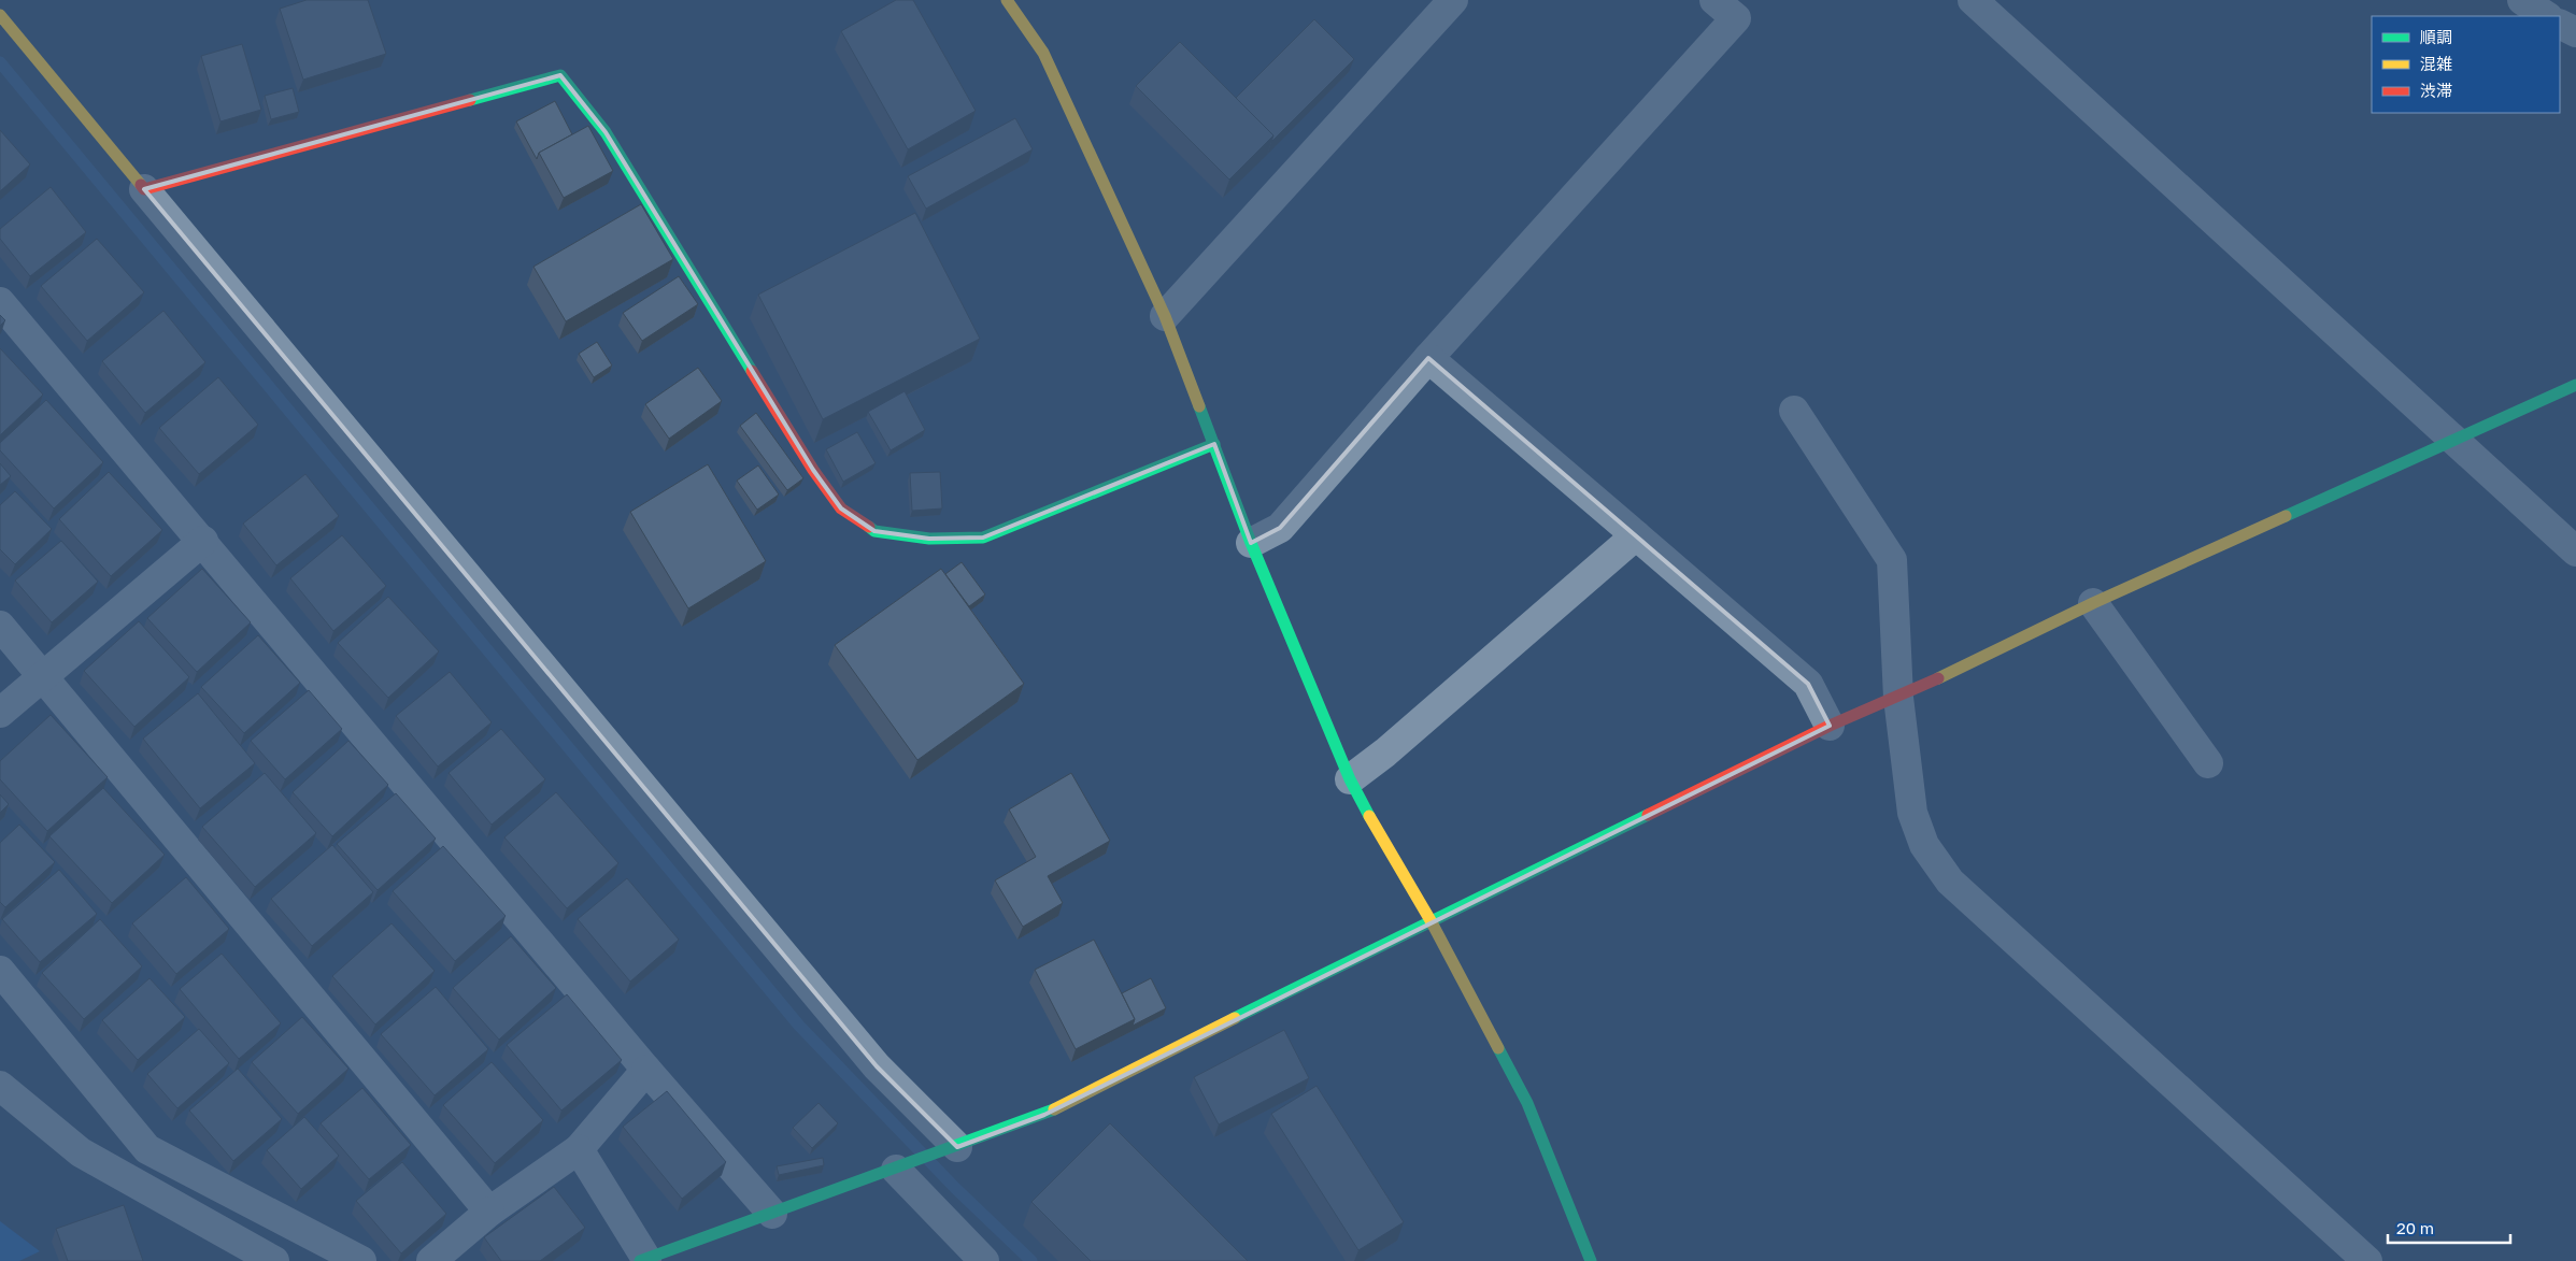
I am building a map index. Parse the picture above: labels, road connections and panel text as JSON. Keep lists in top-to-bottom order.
{
  "legend": ["順調", "混雑", "渋滞"],
  "scale_bar": "20 m"
}
